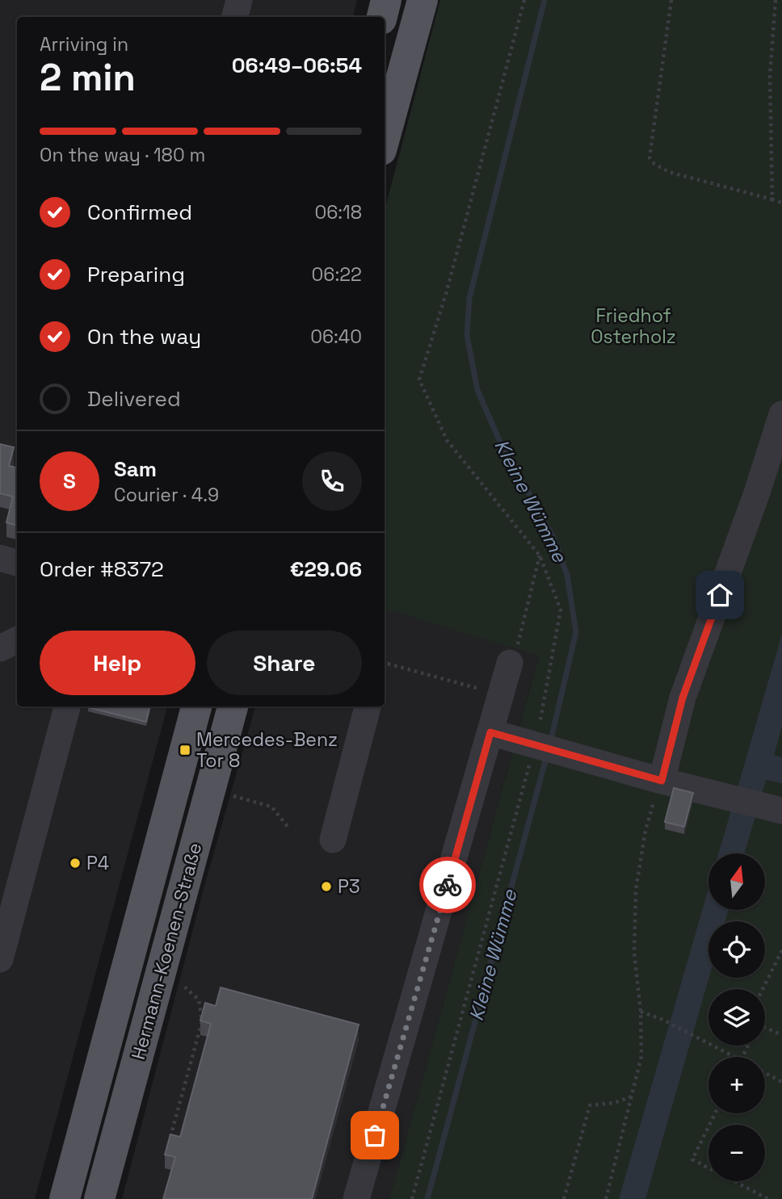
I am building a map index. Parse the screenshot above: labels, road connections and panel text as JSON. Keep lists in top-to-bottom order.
{
  "streets": {
    "main road": ["Hermann-Koenen-Straße"]
  },
  "water": ["Kleine Wümme"],
  "parks": ["Friedhof Osterholz"],
  "places": {
    "transit": ["Mercedes-Benz Tor 8"],
    "other": ["P4", "P3"]
  },
  "north": "top",
  "page": {
    "heading": ["2 min", "Arriving in", "06:49–06:54"],
    "panel": [
      "Sam",
      "Courier · 4.9",
      "Order #8372",
      "€29.06"
    ],
    "bar": "On the way · 180 m",
    "list": [
      ["Confirmed", "06:18"],
      ["Preparing", "06:22"],
      ["On the way", "06:40"],
      "Delivered"
    ],
    "round": "S",
    "buttons": ["Help", "Share"],
    "map_buttons": ["+", "−"]
  }
}
